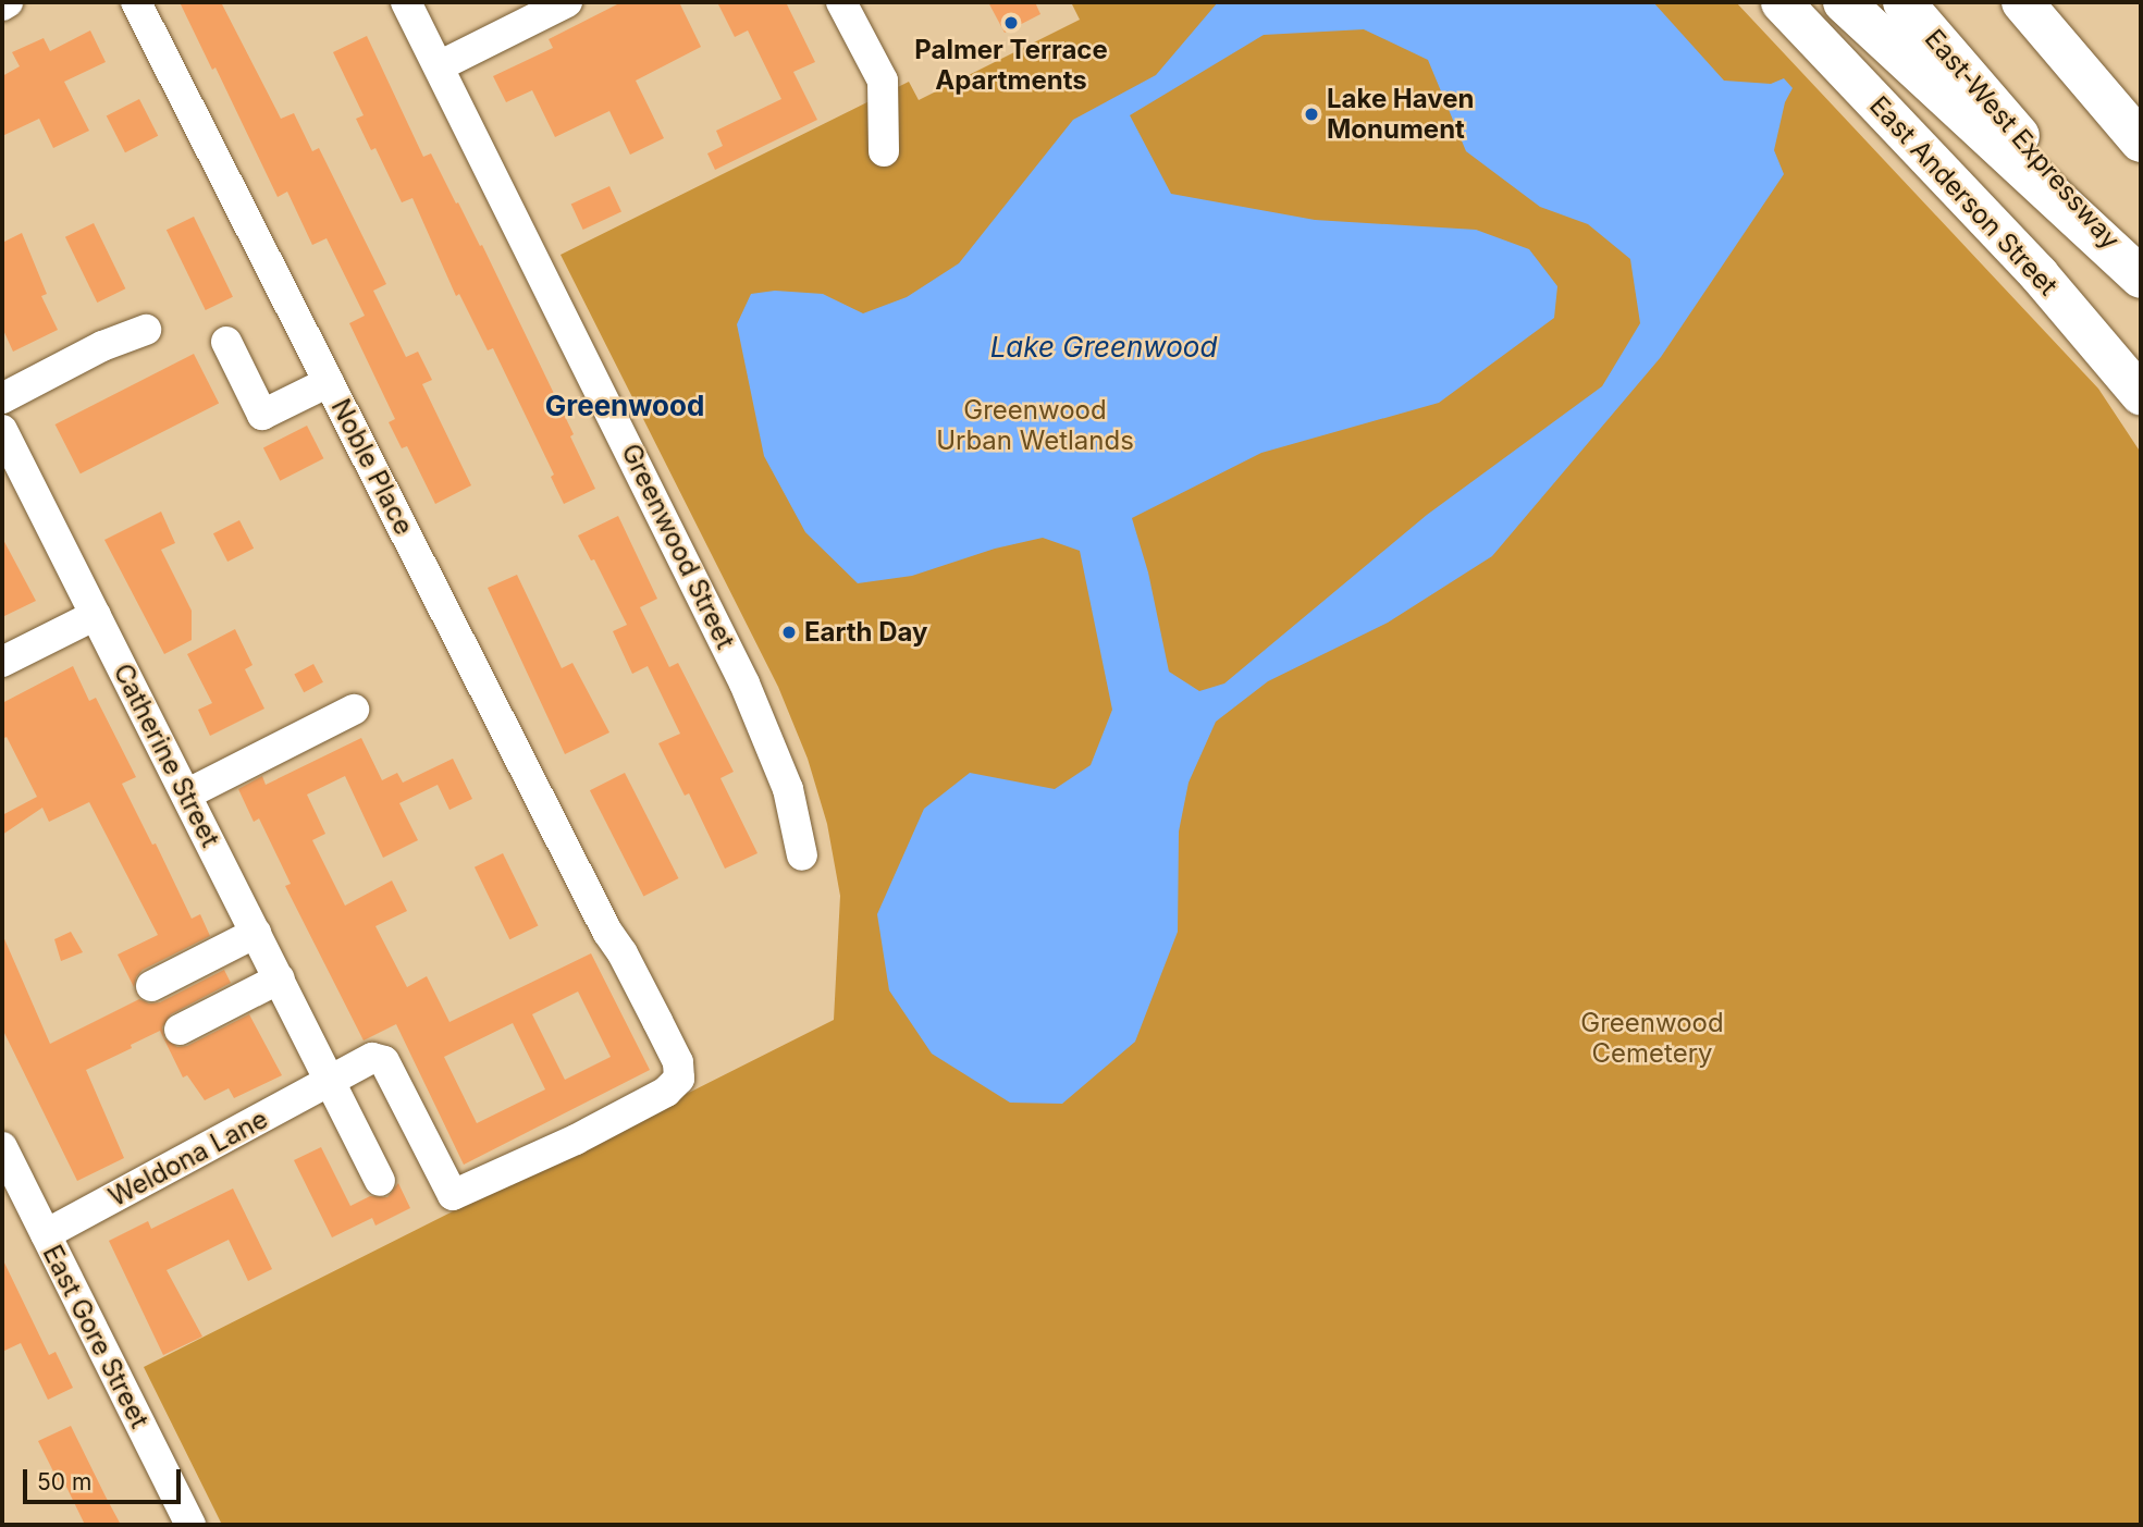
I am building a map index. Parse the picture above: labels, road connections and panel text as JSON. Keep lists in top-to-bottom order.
{
  "streets": {
    "highway": ["East-West Expressway"],
    "main road": ["East Anderson Street"],
    "street": [
      "Noble Place",
      "Greenwood Street",
      "Catherine Street",
      "Weldona Lane",
      "East Gore Street"
    ]
  },
  "crossings": [
    ["Noble Place", "Weldona Lane"],
    ["Catherine Street", "Weldona Lane"],
    ["Weldona Lane", "East Gore Street"]
  ],
  "districts": ["Greenwood"],
  "water": ["Lake Greenwood"],
  "parks": ["Greenwood Urban Wetlands", "Greenwood Cemetery"],
  "places": ["Palmer Terrace Apartments", "Lake Haven Monument", "Earth Day"],
  "scale_bar": "50 m"
}
